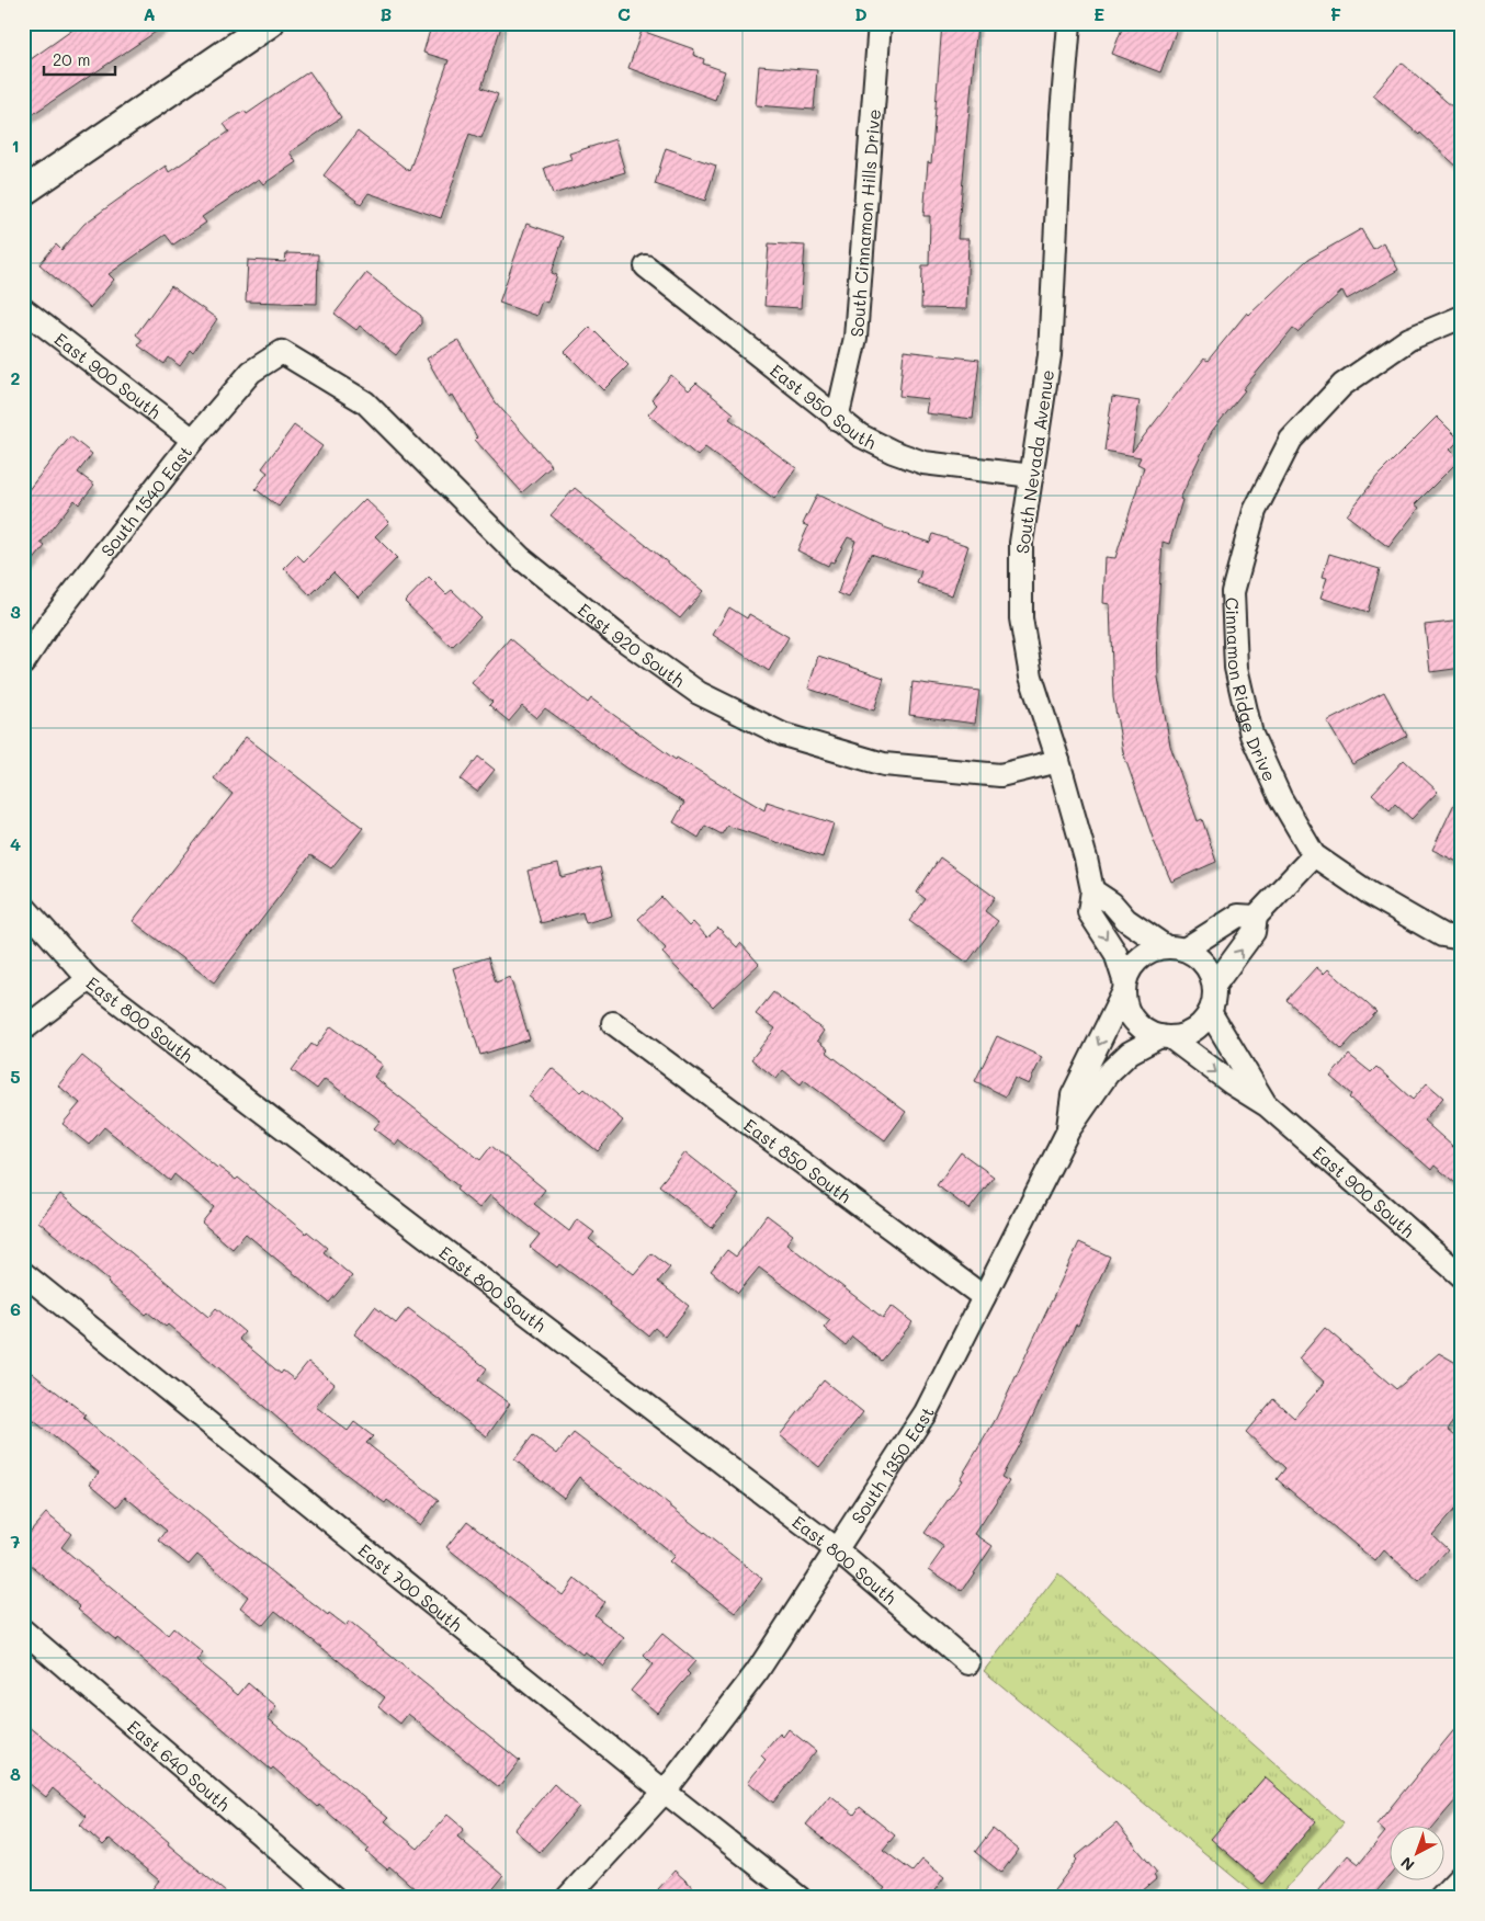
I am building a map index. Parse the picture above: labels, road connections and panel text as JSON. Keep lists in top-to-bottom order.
{
  "streets": {
    "street": [
      "South Cinnamon Hills Drive",
      "East 900 South",
      "East 950 South",
      "South Nevada Avenue",
      "South 1540 East",
      "East 920 South",
      "Cinnamon Ridge Drive",
      "East 800 South",
      "East 850 South",
      "South 1350 East",
      "East 700 South",
      "East 640 South"
    ]
  },
  "crossings": [
    ["South Cinnamon Hills Drive", "East 950 South"],
    ["East 900 South", "South Nevada Avenue"],
    ["East 900 South", "South 1540 East"],
    ["East 900 South", "South 1350 East"],
    ["East 950 South", "South Nevada Avenue"],
    ["South Nevada Avenue", "East 920 South"],
    ["South Nevada Avenue", "South 1350 East"],
    ["South 1540 East", "East 920 South"],
    ["East 800 South", "South 1350 East"],
    ["East 850 South", "South 1350 East"],
    ["South 1350 East", "East 700 South"]
  ],
  "scale_bar": "20 m",
  "north": "bottom left",
  "grid": {
    "columns": [
      "A",
      "B",
      "C",
      "D",
      "E",
      "F"
    ],
    "rows": [
      "1",
      "2",
      "3",
      "4",
      "5",
      "6",
      "7",
      "8"
    ]
  }
}
